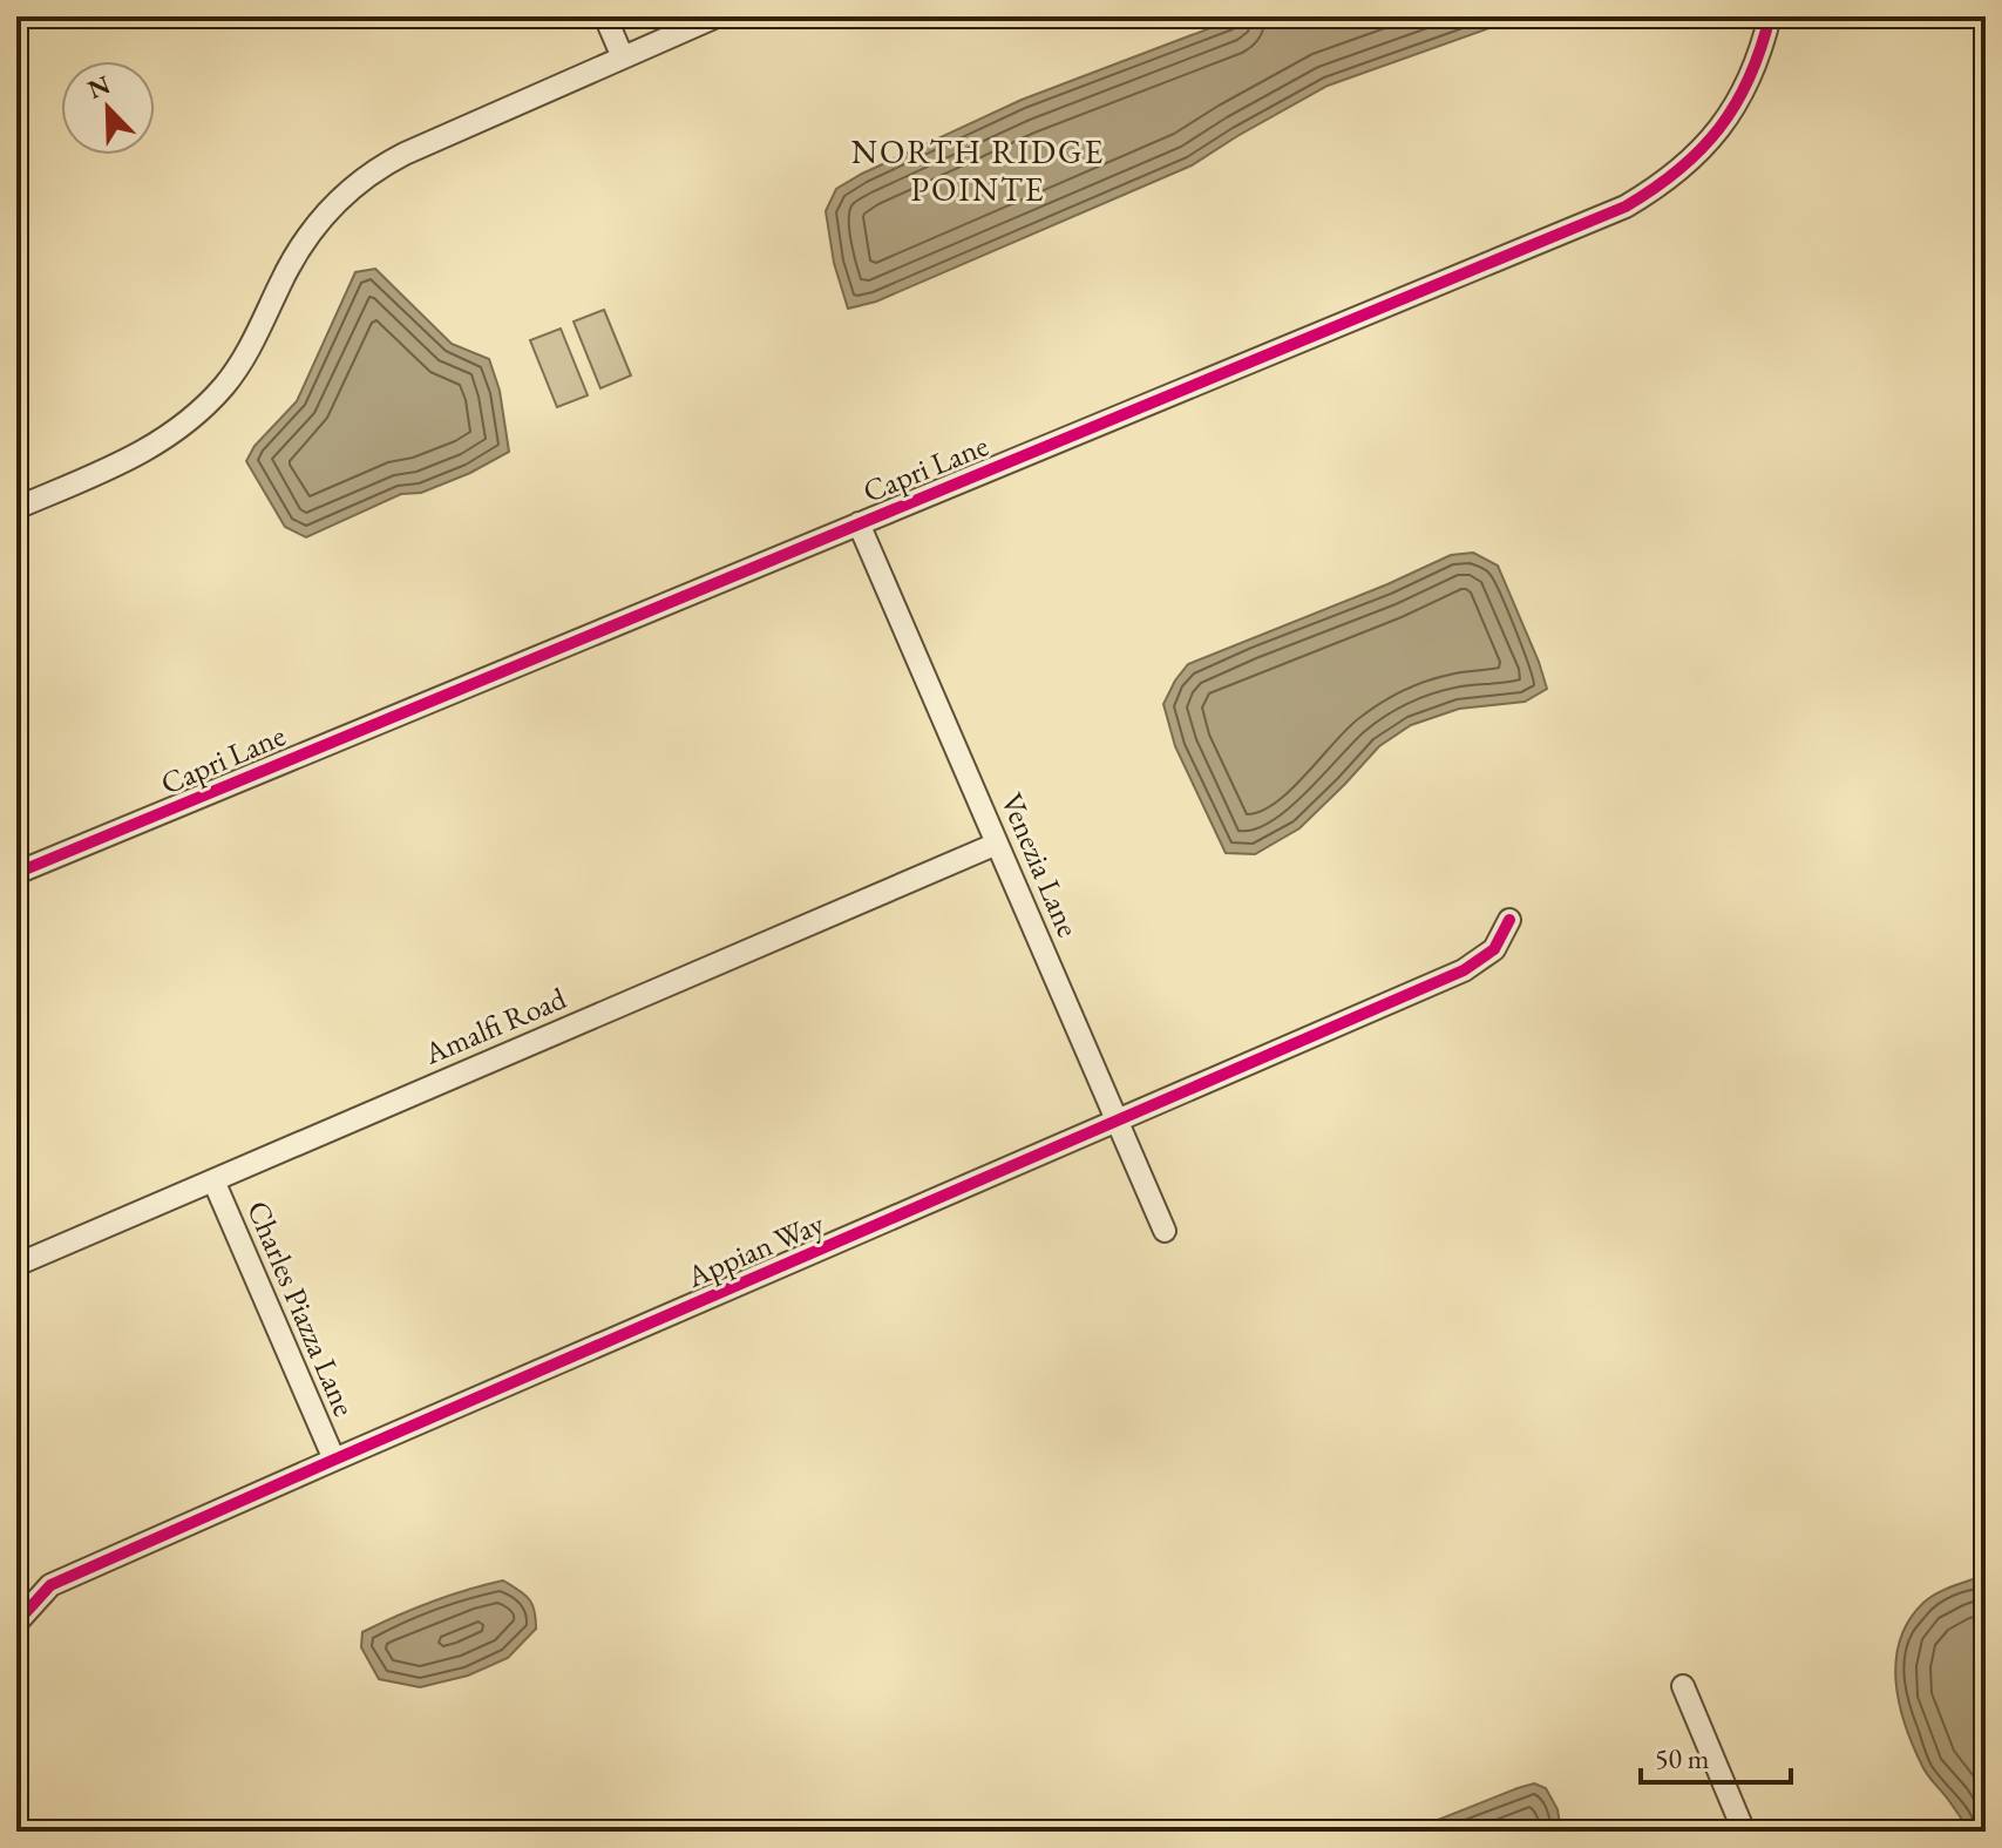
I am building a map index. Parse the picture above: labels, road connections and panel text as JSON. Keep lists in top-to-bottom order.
{
  "streets": {
    "street": [
      "Capri Lane",
      "Venezia Lane",
      "Amalfi Road",
      "Appian Way",
      "Charles Piazza Lane"
    ]
  },
  "crossings": [
    ["Capri Lane", "Venezia Lane"],
    ["Venezia Lane", "Amalfi Road"],
    ["Venezia Lane", "Appian Way"],
    ["Amalfi Road", "Charles Piazza Lane"],
    ["Appian Way", "Charles Piazza Lane"]
  ],
  "districts": ["NORTH RIDGE POINTE"],
  "scale_bar": "50 m",
  "north": "top left"
}
